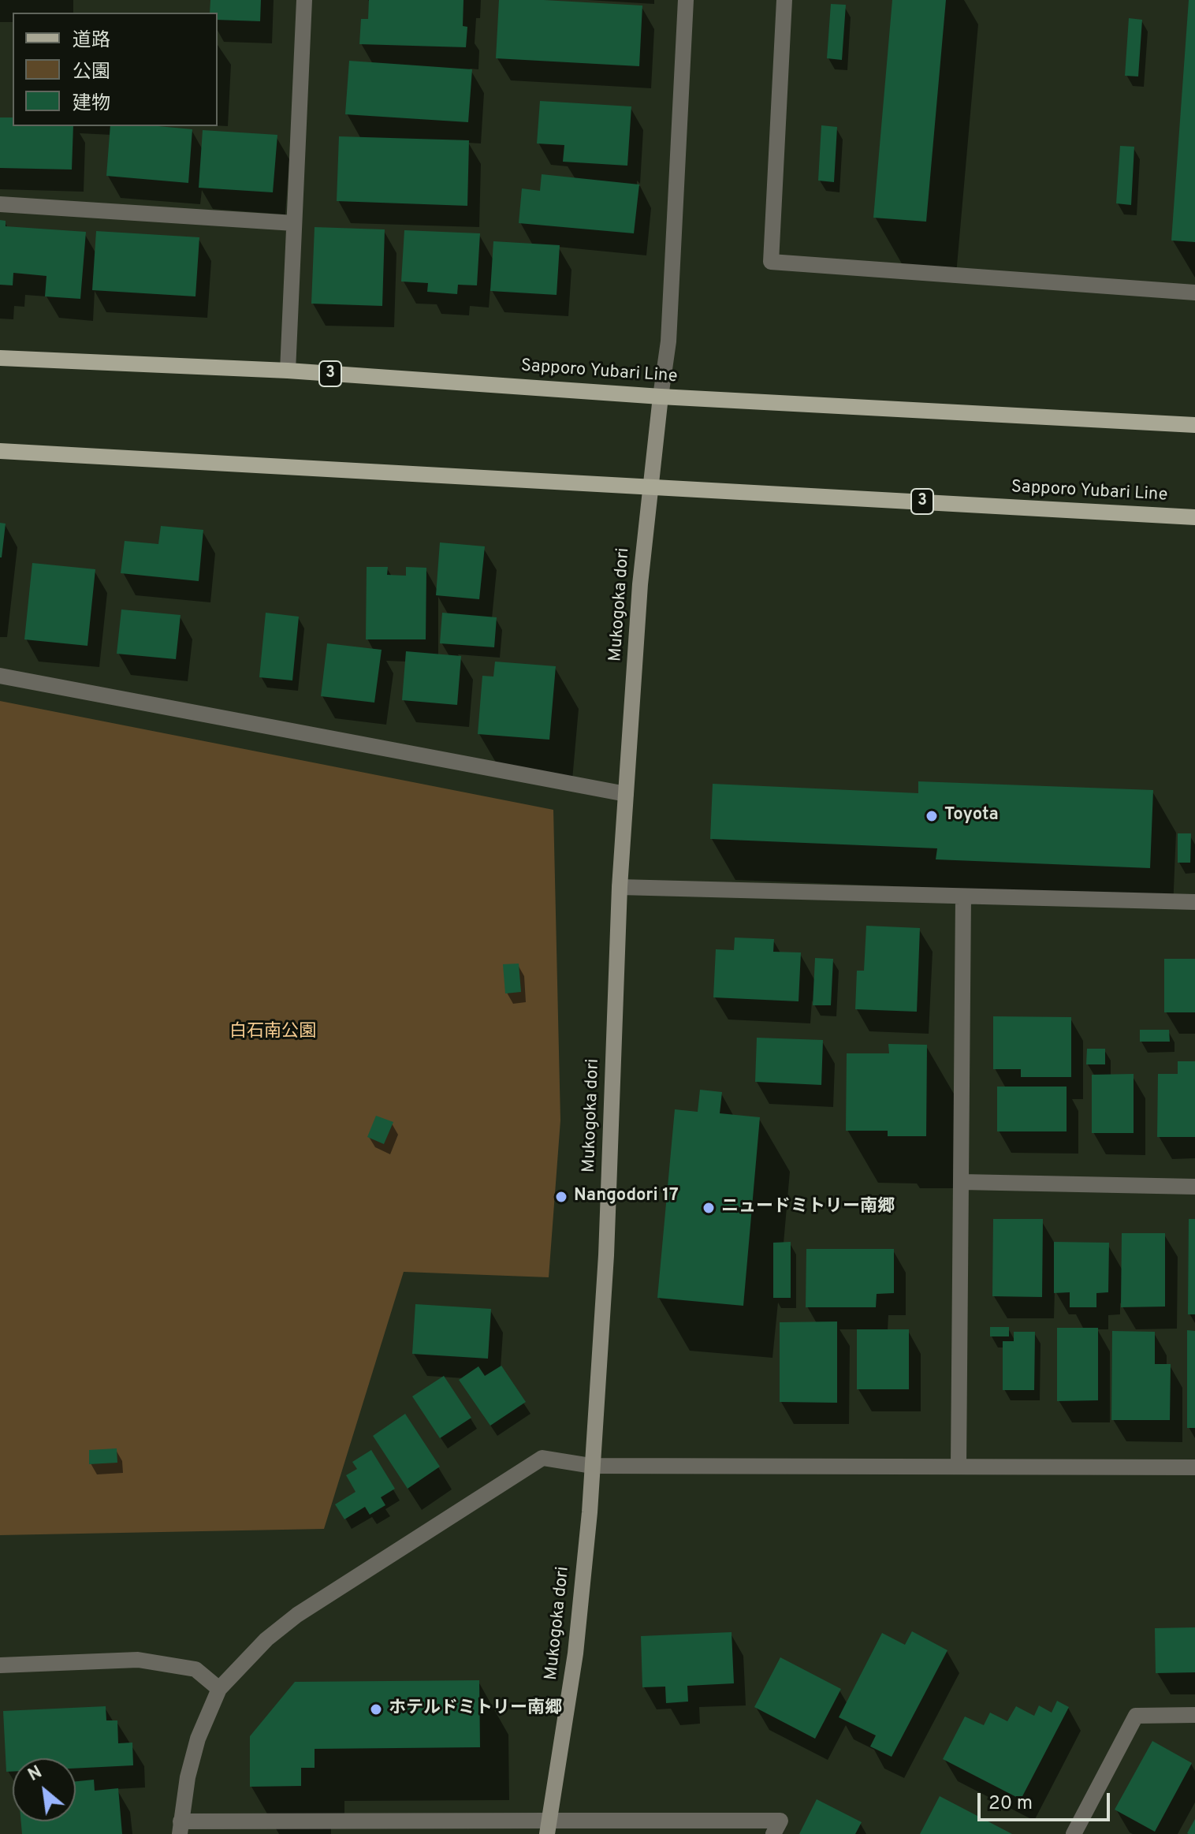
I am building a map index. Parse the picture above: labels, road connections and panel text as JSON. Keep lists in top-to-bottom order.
{
  "streets": {
    "main road": ["Sapporo Yubari Line", "3"],
    "street": ["Mukogoka dori"]
  },
  "crossings": [
    ["Sapporo Yubari Line", "Mukogoka dori"]
  ],
  "parks": ["白石南公園"],
  "places": [
    "Toyota",
    "Nangodori 17",
    "ニュードミトリー南郷",
    "ホテルドミトリー南郷"
  ],
  "legend": ["道路", "公園", "建物"],
  "scale_bar": "20 m",
  "north": "top left"
}
